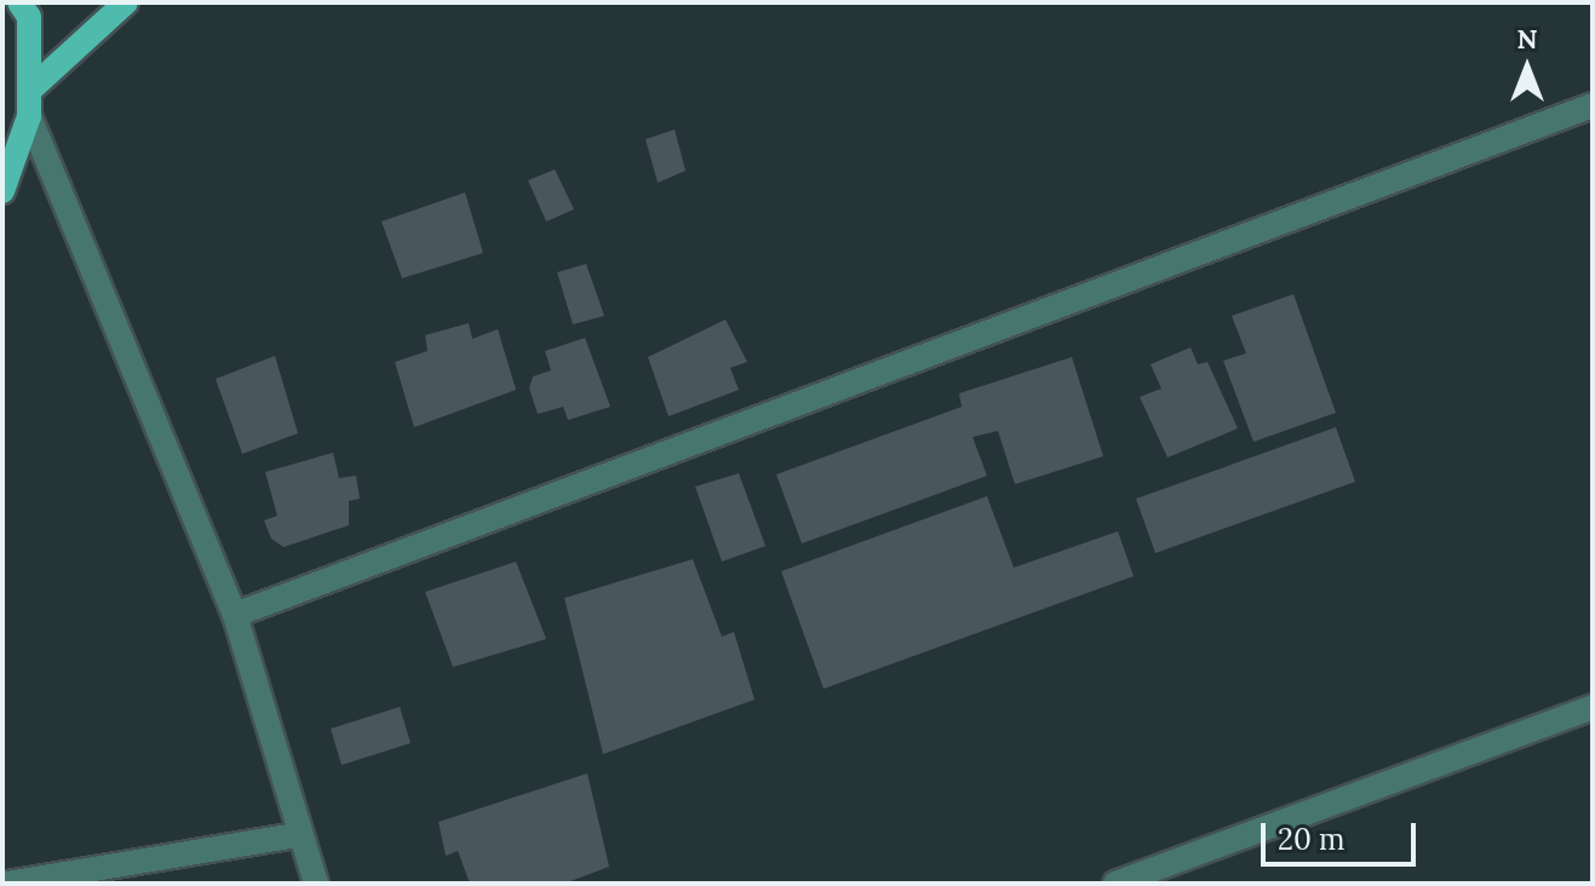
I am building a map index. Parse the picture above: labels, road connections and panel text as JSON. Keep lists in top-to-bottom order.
{
  "scale_bar": "20 m",
  "north": "top"
}
